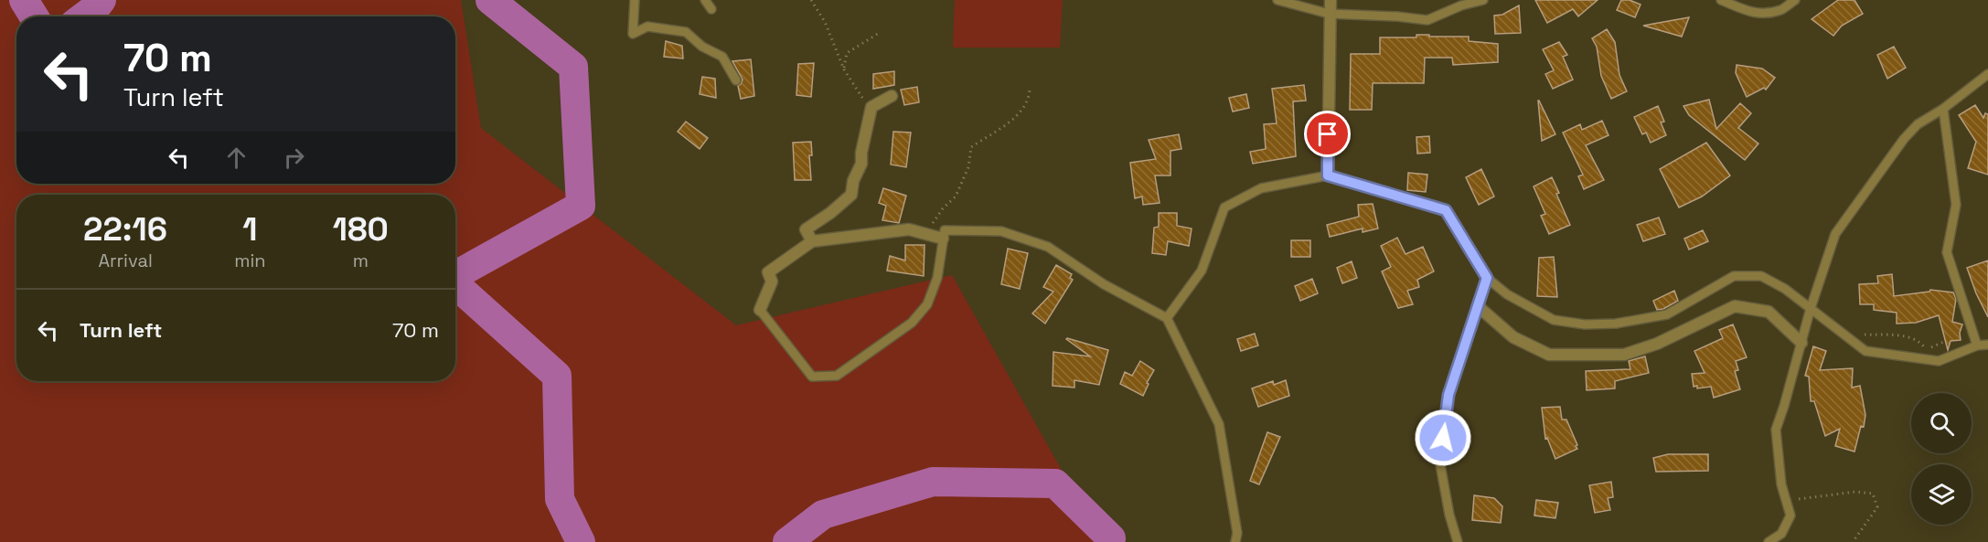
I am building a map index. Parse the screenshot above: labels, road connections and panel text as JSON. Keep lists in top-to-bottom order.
{
  "page": {
    "turn": ["70 m", "Turn left"],
    "eta": [
      "22:16",
      "Arrival",
      "1",
      "min",
      "180",
      "m"
    ],
    "list": [
      {
        "name": "Turn left",
        "value": "70 m"
      }
    ]
  }
}
